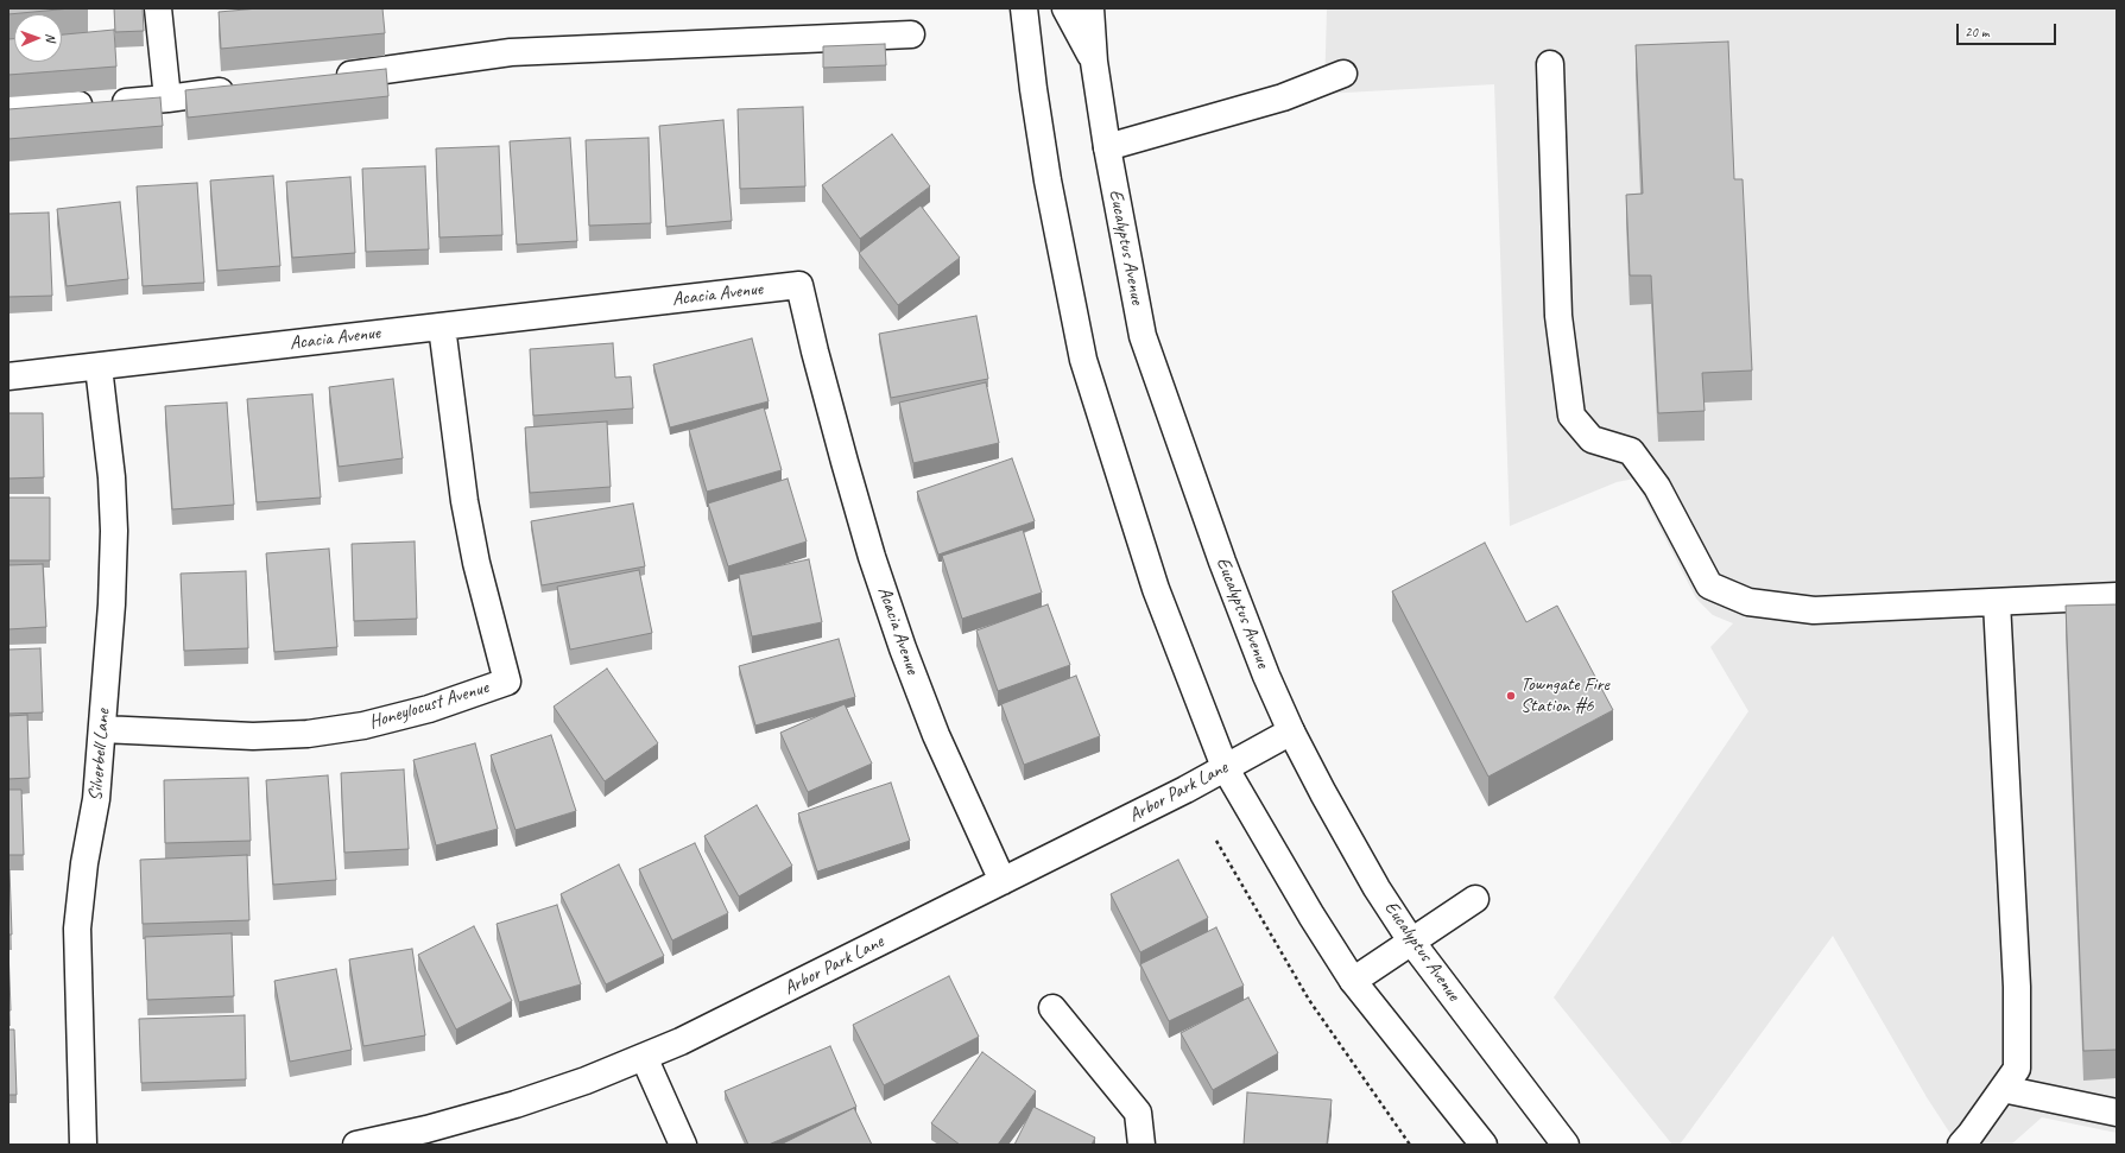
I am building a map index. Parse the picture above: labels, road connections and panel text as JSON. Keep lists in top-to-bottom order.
{
  "streets": {
    "street": [
      "Eucalyptus Avenue",
      "Acacia Avenue",
      "Honeylocust Avenue",
      "Silverbell Lane",
      "Arbor Park Lane"
    ]
  },
  "crossings": [
    ["Eucalyptus Avenue", "Arbor Park Lane"],
    ["Acacia Avenue", "Honeylocust Avenue"],
    ["Acacia Avenue", "Silverbell Lane"],
    ["Acacia Avenue", "Arbor Park Lane"],
    ["Honeylocust Avenue", "Silverbell Lane"]
  ],
  "places": ["Towngate Fire Station #6"],
  "scale_bar": "20 m",
  "north": "right"
}
